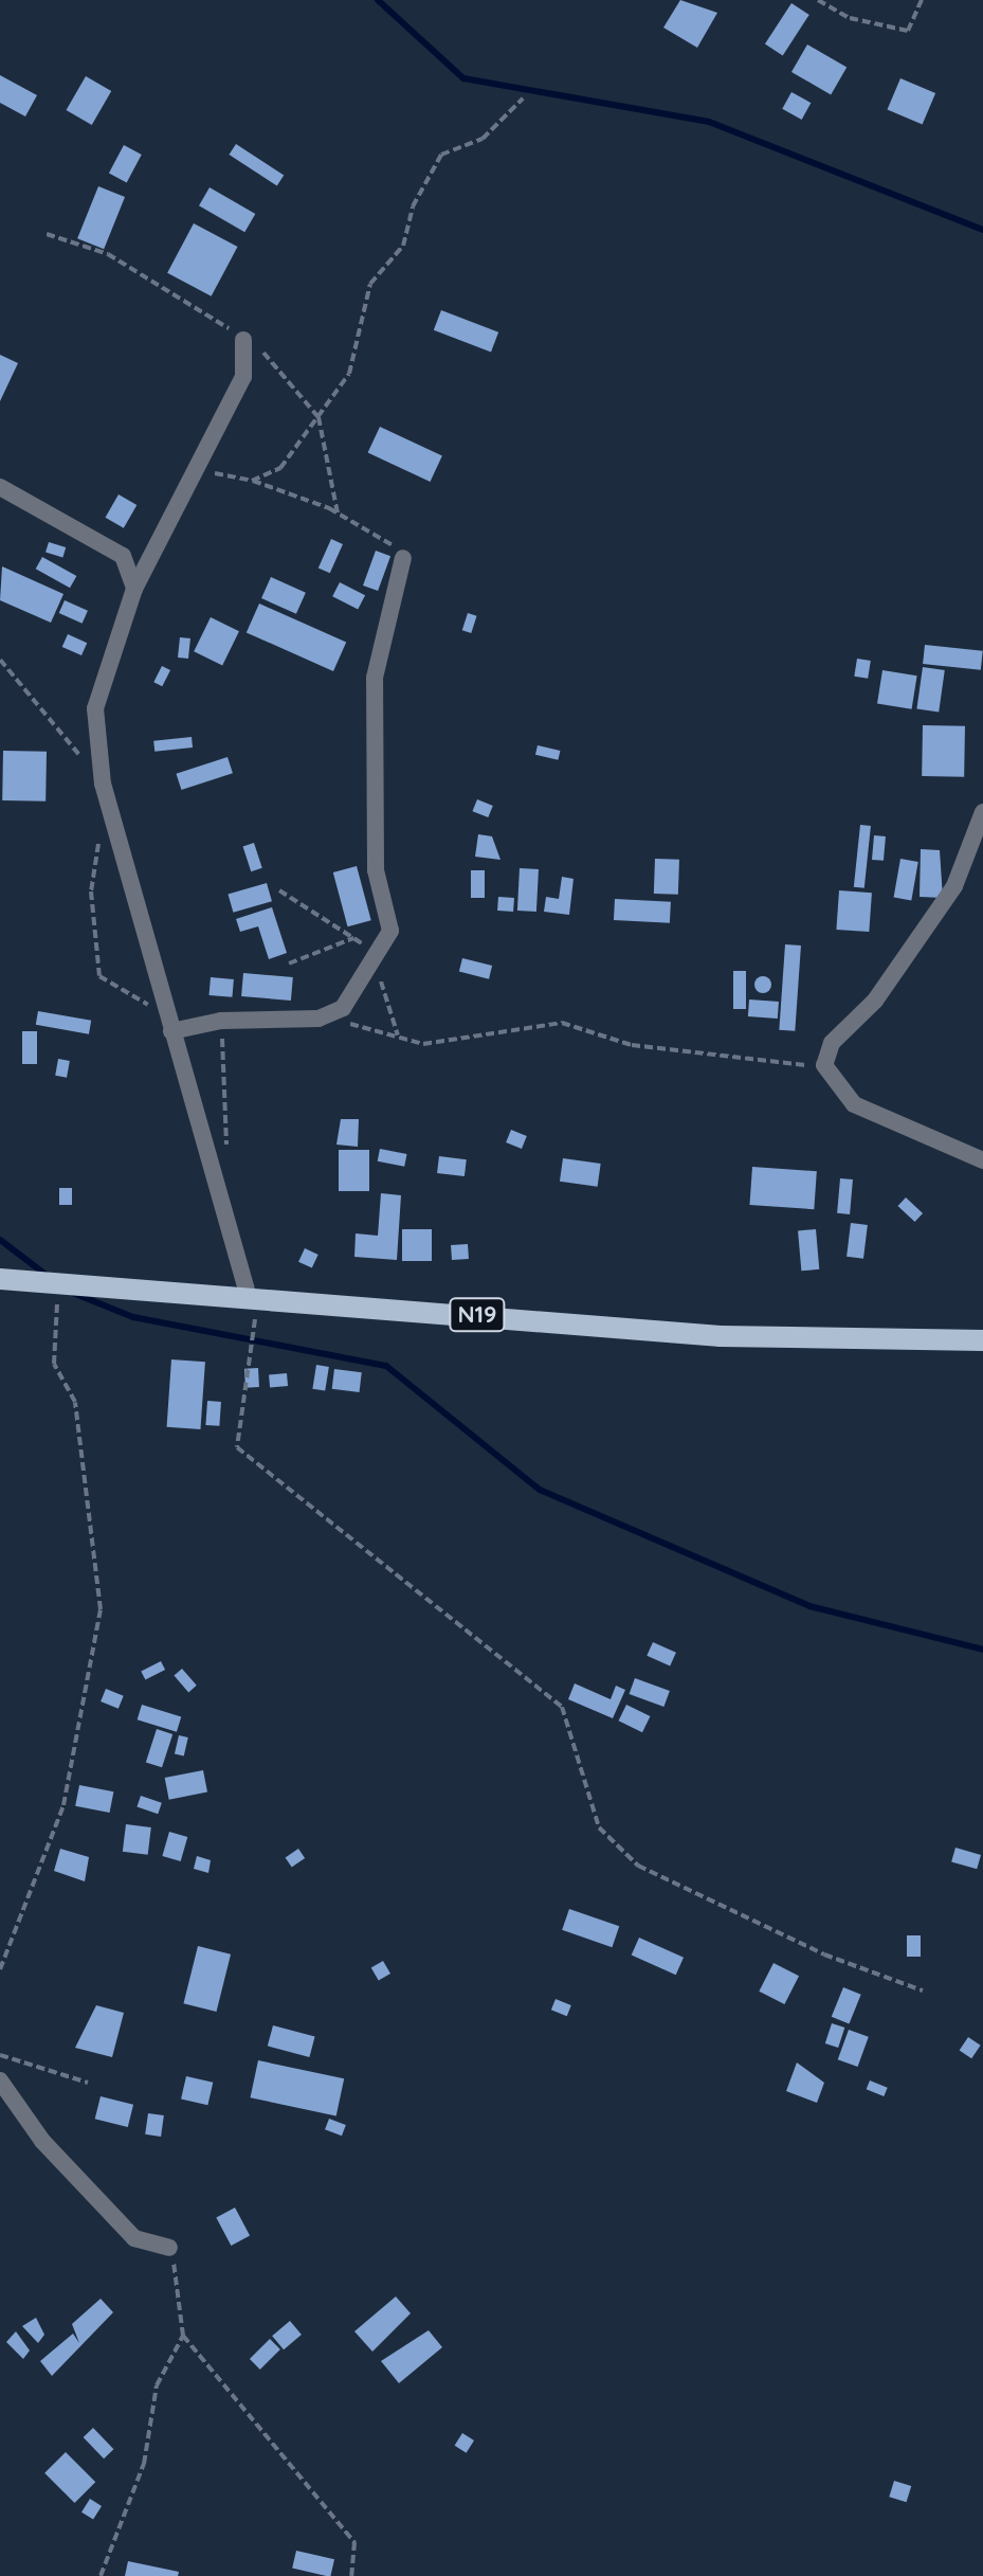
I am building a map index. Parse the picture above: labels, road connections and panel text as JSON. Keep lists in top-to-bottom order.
{
  "streets": {
    "main road": ["N19"]
  }
}
